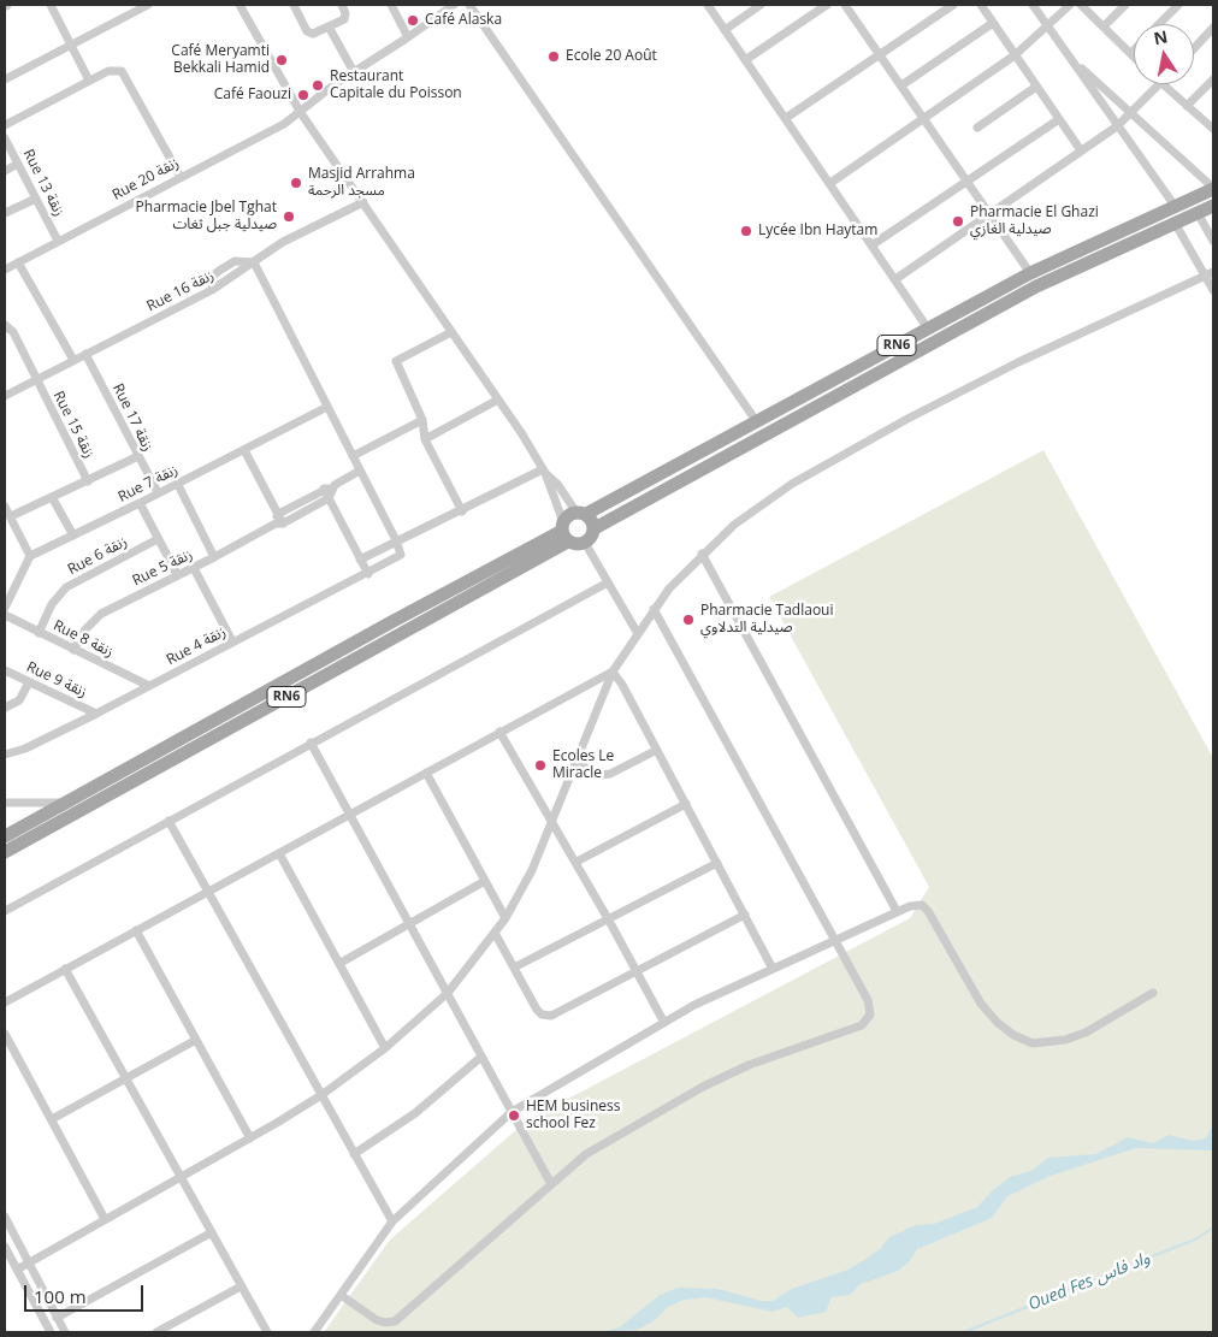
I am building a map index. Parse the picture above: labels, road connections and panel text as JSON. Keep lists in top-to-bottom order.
{
  "streets": {
    "main road": ["RN6"],
    "street": [
      "Rue 20 زنقة",
      "Rue 13 زنقة",
      "Rue 16 زنقة",
      "Rue 17 زنقة",
      "Rue 15 زنقة",
      "Rue 7 زنقة",
      "Rue 6 زنقة",
      "Rue 5 زنقة",
      "Rue 8 زنقة",
      "Rue 4 زنقة",
      "Rue 9 زنقة"
    ]
  },
  "crossings": [
    ["Rue 20 زنقة", "Rue 13 زنقة"],
    ["Rue 16 زنقة", "Rue 17 زنقة"],
    ["Rue 16 زنقة", "Rue 15 زنقة"],
    ["Rue 17 زنقة", "Rue 15 زنقة"],
    ["Rue 17 زنقة", "Rue 7 زنقة"],
    ["Rue 6 زنقة", "Rue 8 زنقة"],
    ["Rue 5 زنقة", "Rue 8 زنقة"],
    ["Rue 8 زنقة", "Rue 4 زنقة"],
    ["Rue 4 زنقة", "Rue 9 زنقة"]
  ],
  "water": ["Oued Fes واد فاس"],
  "places": [
    "Café Alaska",
    "Ecole 20 Août",
    "Café Meryamti Bekkali Hamid",
    "Restaurant Capitale du Poisson",
    "Café Faouzi",
    "Masjid Arrahma مسجد الرحمة",
    "Pharmacie Jbel Tghat صيدلية جبل ثغات",
    "Pharmacie El Ghazi صيدلية الغازي",
    "Lycée Ibn Haytam",
    "Pharmacie Tadlaoui صيدلية التدلاوي",
    "Ecoles Le Miracle",
    "HEM business school Fez"
  ],
  "scale_bar": "100 m",
  "north": "top"
}
